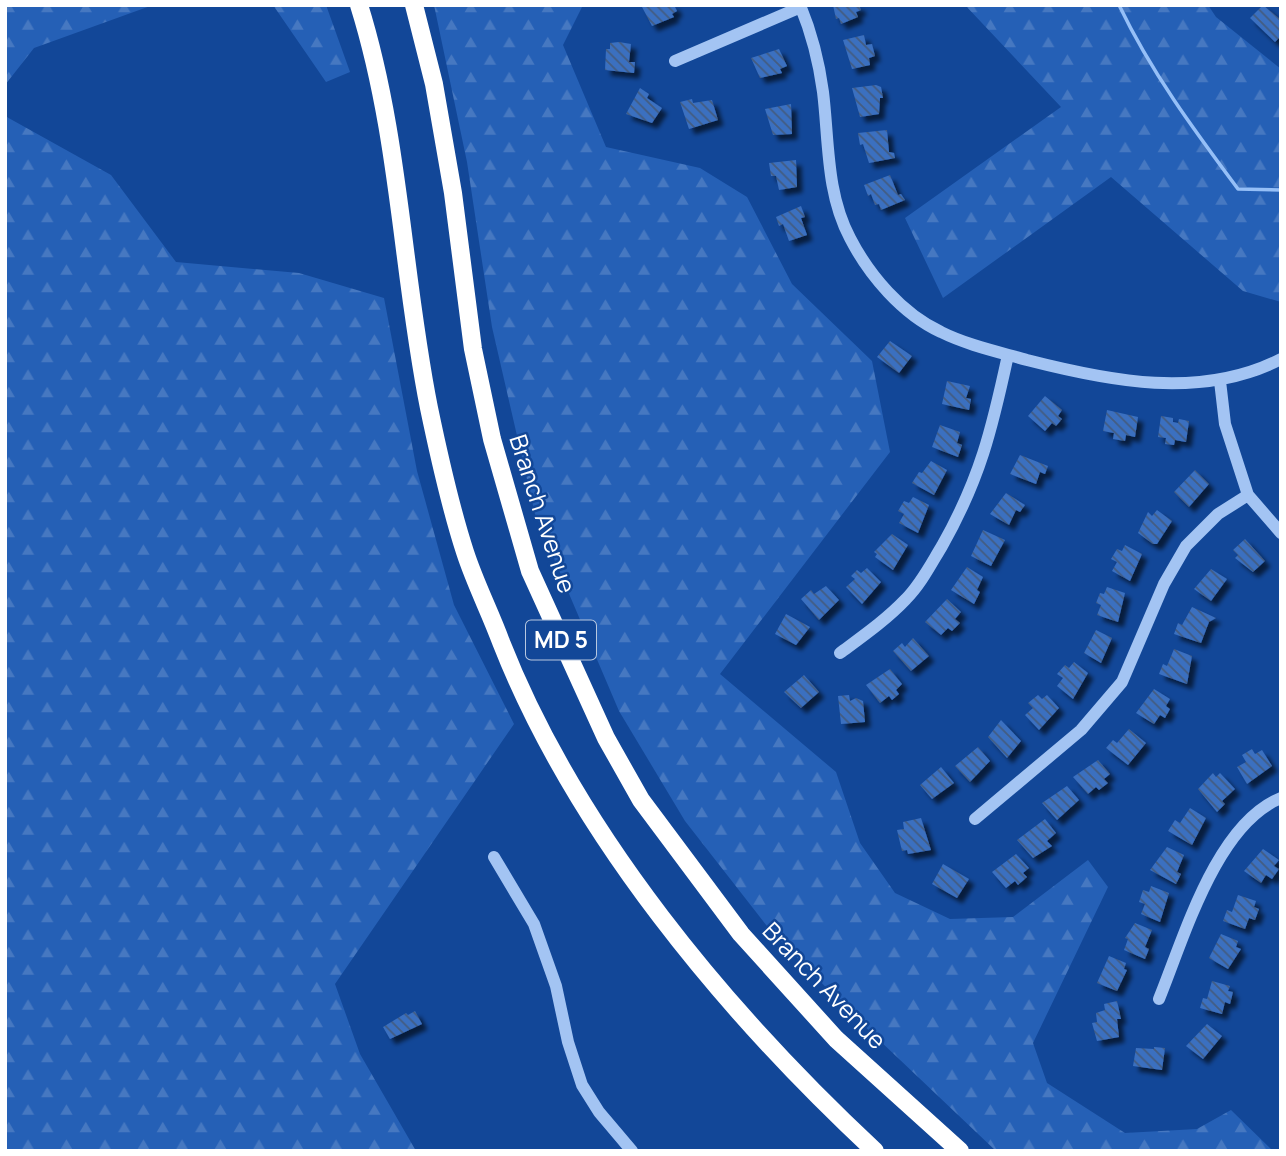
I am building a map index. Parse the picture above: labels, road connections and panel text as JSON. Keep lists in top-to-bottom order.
{
  "streets": {
    "highway": ["Branch Avenue", "MD 5"]
  }
}
